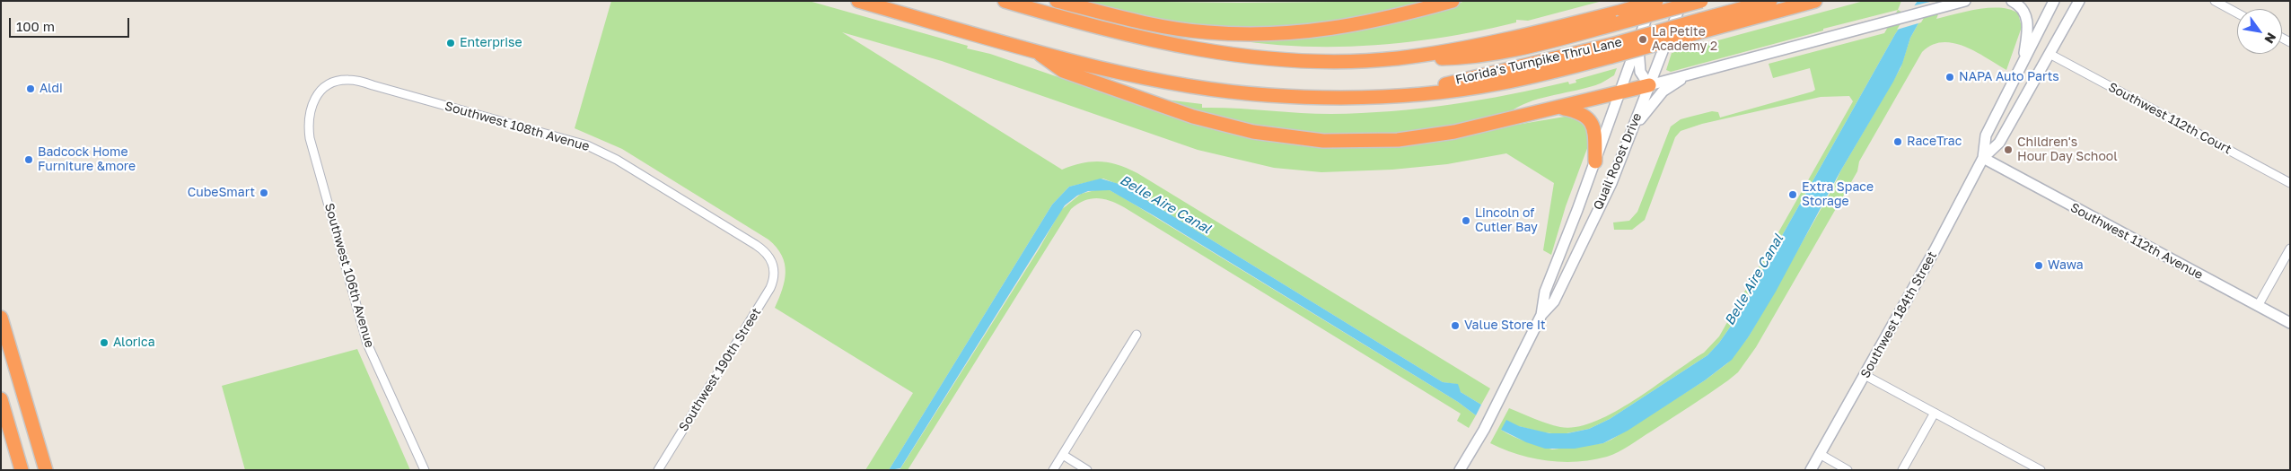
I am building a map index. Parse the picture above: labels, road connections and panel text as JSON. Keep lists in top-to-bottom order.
{
  "streets": {
    "highway": ["Florida's Turnpike Thru Lane"],
    "main road": ["Quail Roost Drive", "Southwest 112th Avenue", "Southwest 184th Street"],
    "street": [
      "Southwest 112th Court",
      "Southwest 108th Avenue",
      "Southwest 106th Avenue",
      "Southwest 190th Street"
    ]
  },
  "crossings": [
    ["Southwest 112th Court", "Southwest 184th Street"],
    ["Southwest 108th Avenue", "Southwest 106th Avenue"],
    ["Southwest 108th Avenue", "Southwest 190th Street"],
    ["Southwest 112th Avenue", "Southwest 184th Street"]
  ],
  "water": ["Belle Aire Canal"],
  "places": [
    "La Petite Academy 2",
    "Enterprise",
    "NAPA Auto Parts",
    "Aldi",
    "RaceTrac",
    "Children's Hour Day School",
    "Badcock Home Furniture &more",
    "CubeSmart",
    "Extra Space Storage",
    "Lincoln of Cutler Bay",
    "Wawa",
    "Value Store It",
    "Alorica"
  ],
  "scale_bar": "100 m",
  "north": "bottom right"
}
